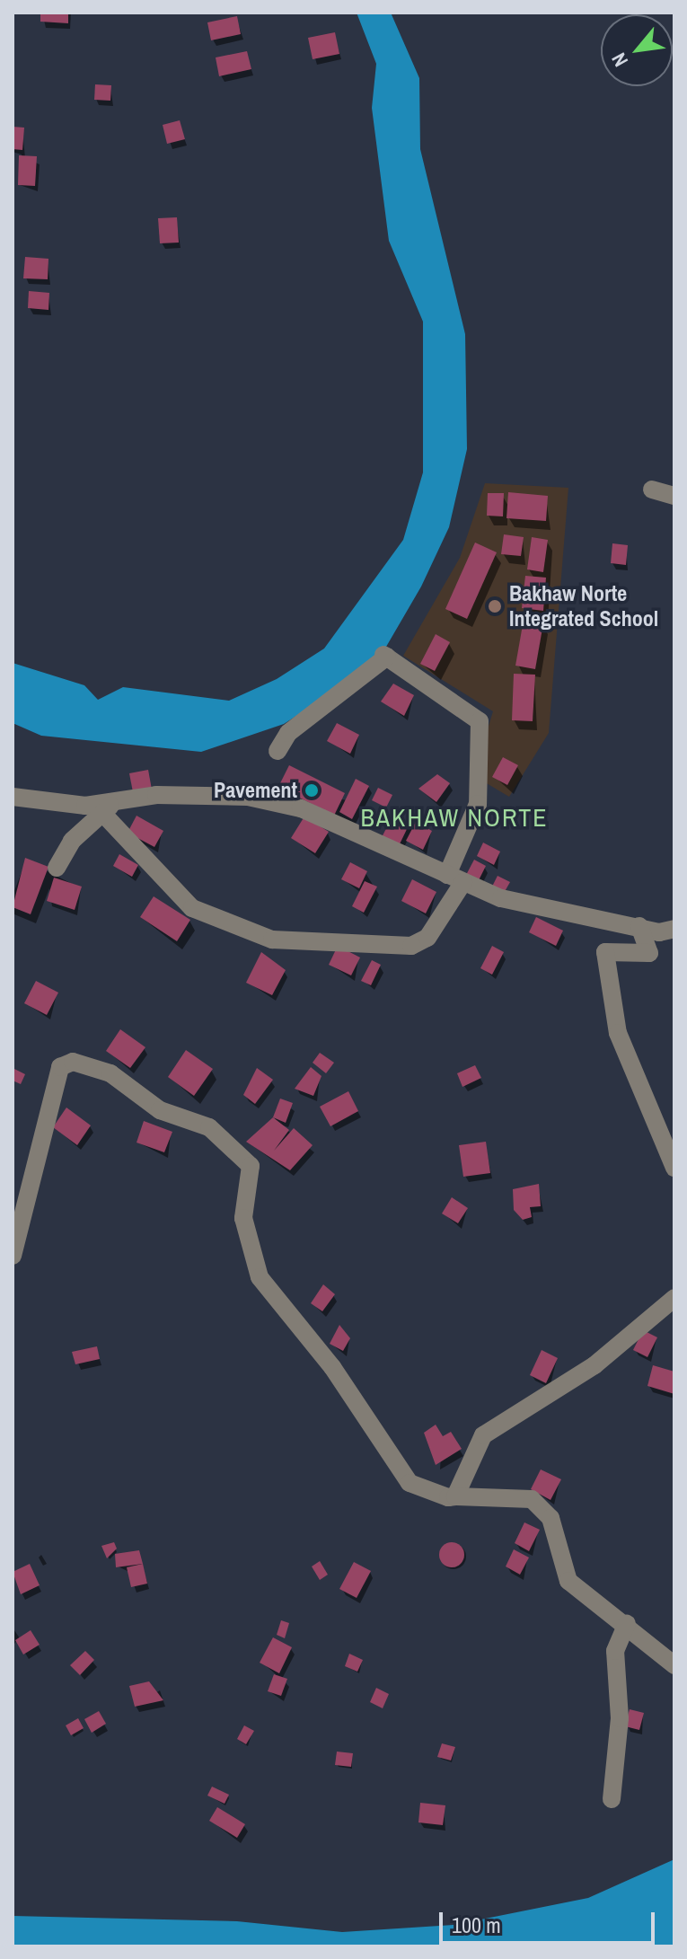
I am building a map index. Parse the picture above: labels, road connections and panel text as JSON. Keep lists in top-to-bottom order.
{
  "districts": ["BAKHAW NORTE"],
  "places": ["Bakhaw Norte Integrated School", "Pavement"],
  "scale_bar": "100 m",
  "north": "bottom left"
}
